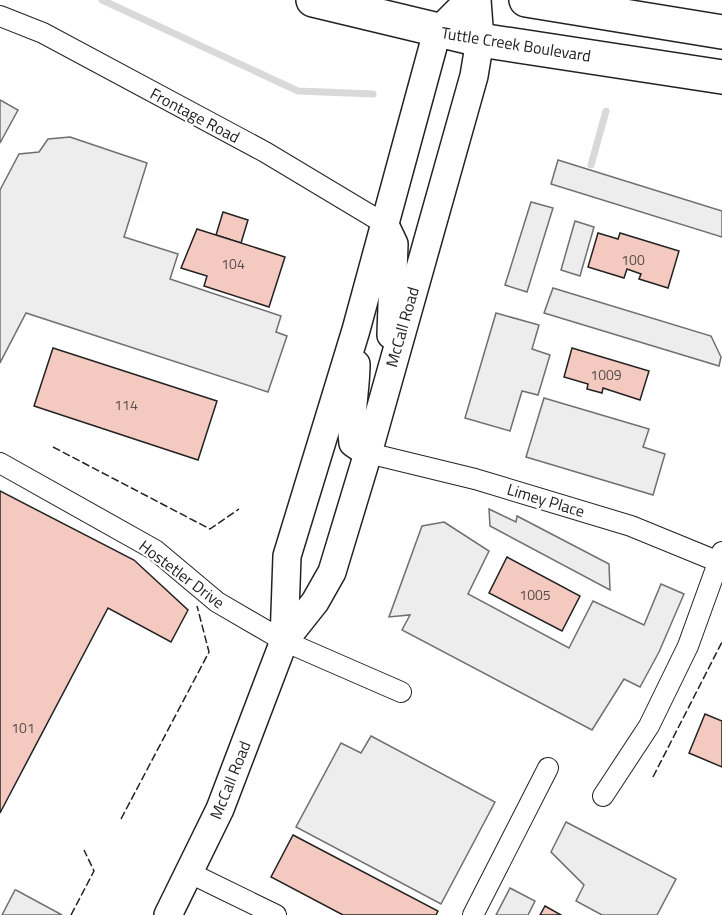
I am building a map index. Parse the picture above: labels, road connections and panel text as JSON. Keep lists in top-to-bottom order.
{
  "streets": {
    "highway": ["Tuttle Creek Boulevard"],
    "main road": ["McCall Road"],
    "street": ["Frontage Road", "Limey Place", "Hostetler Drive"]
  },
  "crossings": [
    ["Tuttle Creek Boulevard", "McCall Road"],
    ["Frontage Road", "McCall Road"],
    ["McCall Road", "Limey Place"],
    ["McCall Road", "Hostetler Drive"]
  ],
  "house_numbers": [
    "100",
    "104",
    "1009",
    "114",
    "1005",
    "101"
  ]
}
